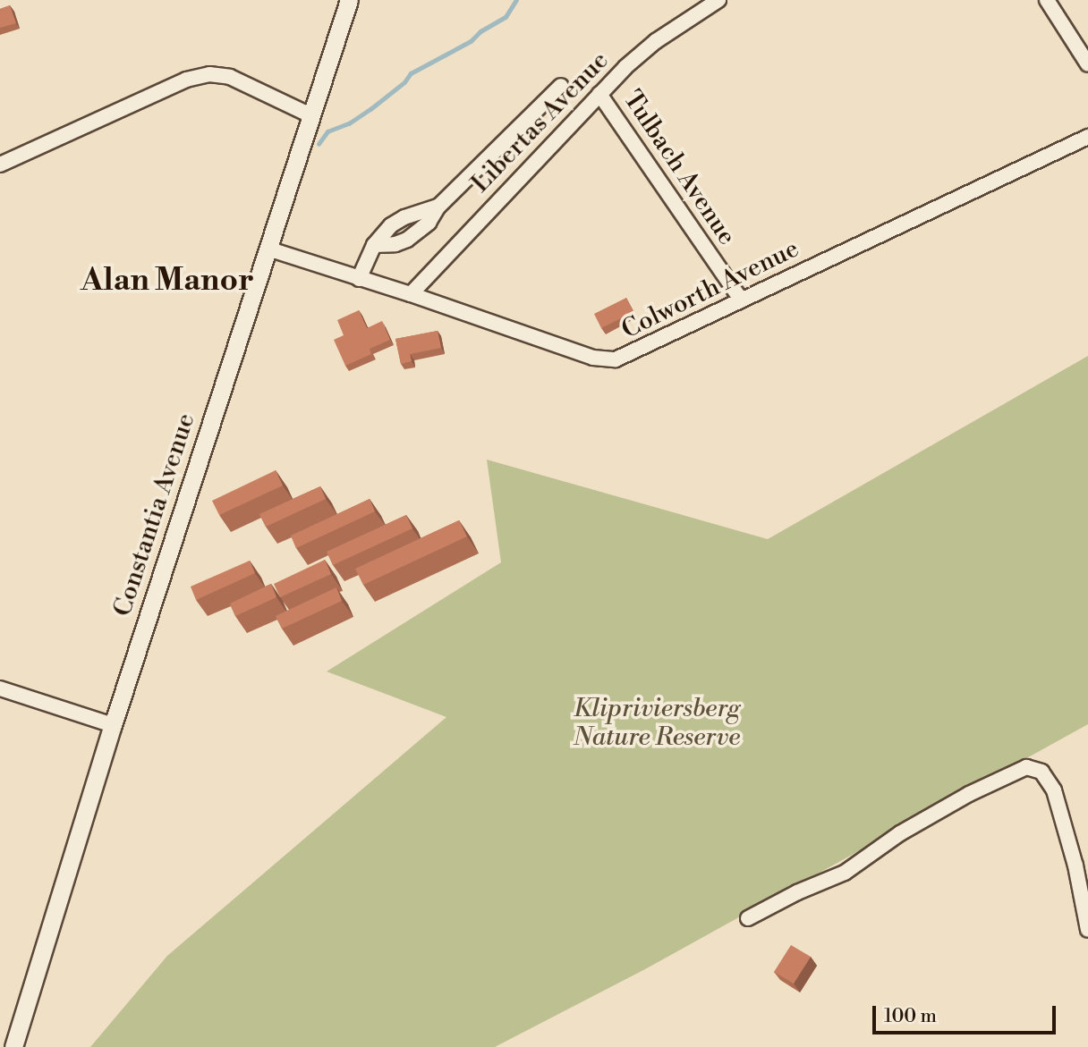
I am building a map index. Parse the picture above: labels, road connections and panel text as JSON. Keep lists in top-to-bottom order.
{
  "streets": {
    "street": [
      "Libertas Avenue",
      "Tulbach Avenue",
      "Colworth Avenue",
      "Constantia Avenue"
    ]
  },
  "crossings": [
    ["Libertas Avenue", "Tulbach Avenue"],
    ["Libertas Avenue", "Colworth Avenue"],
    ["Tulbach Avenue", "Colworth Avenue"],
    ["Colworth Avenue", "Constantia Avenue"]
  ],
  "districts": ["Alan Manor"],
  "parks": ["Klipriviersberg Nature Reserve"],
  "scale_bar": "100 m"
}
